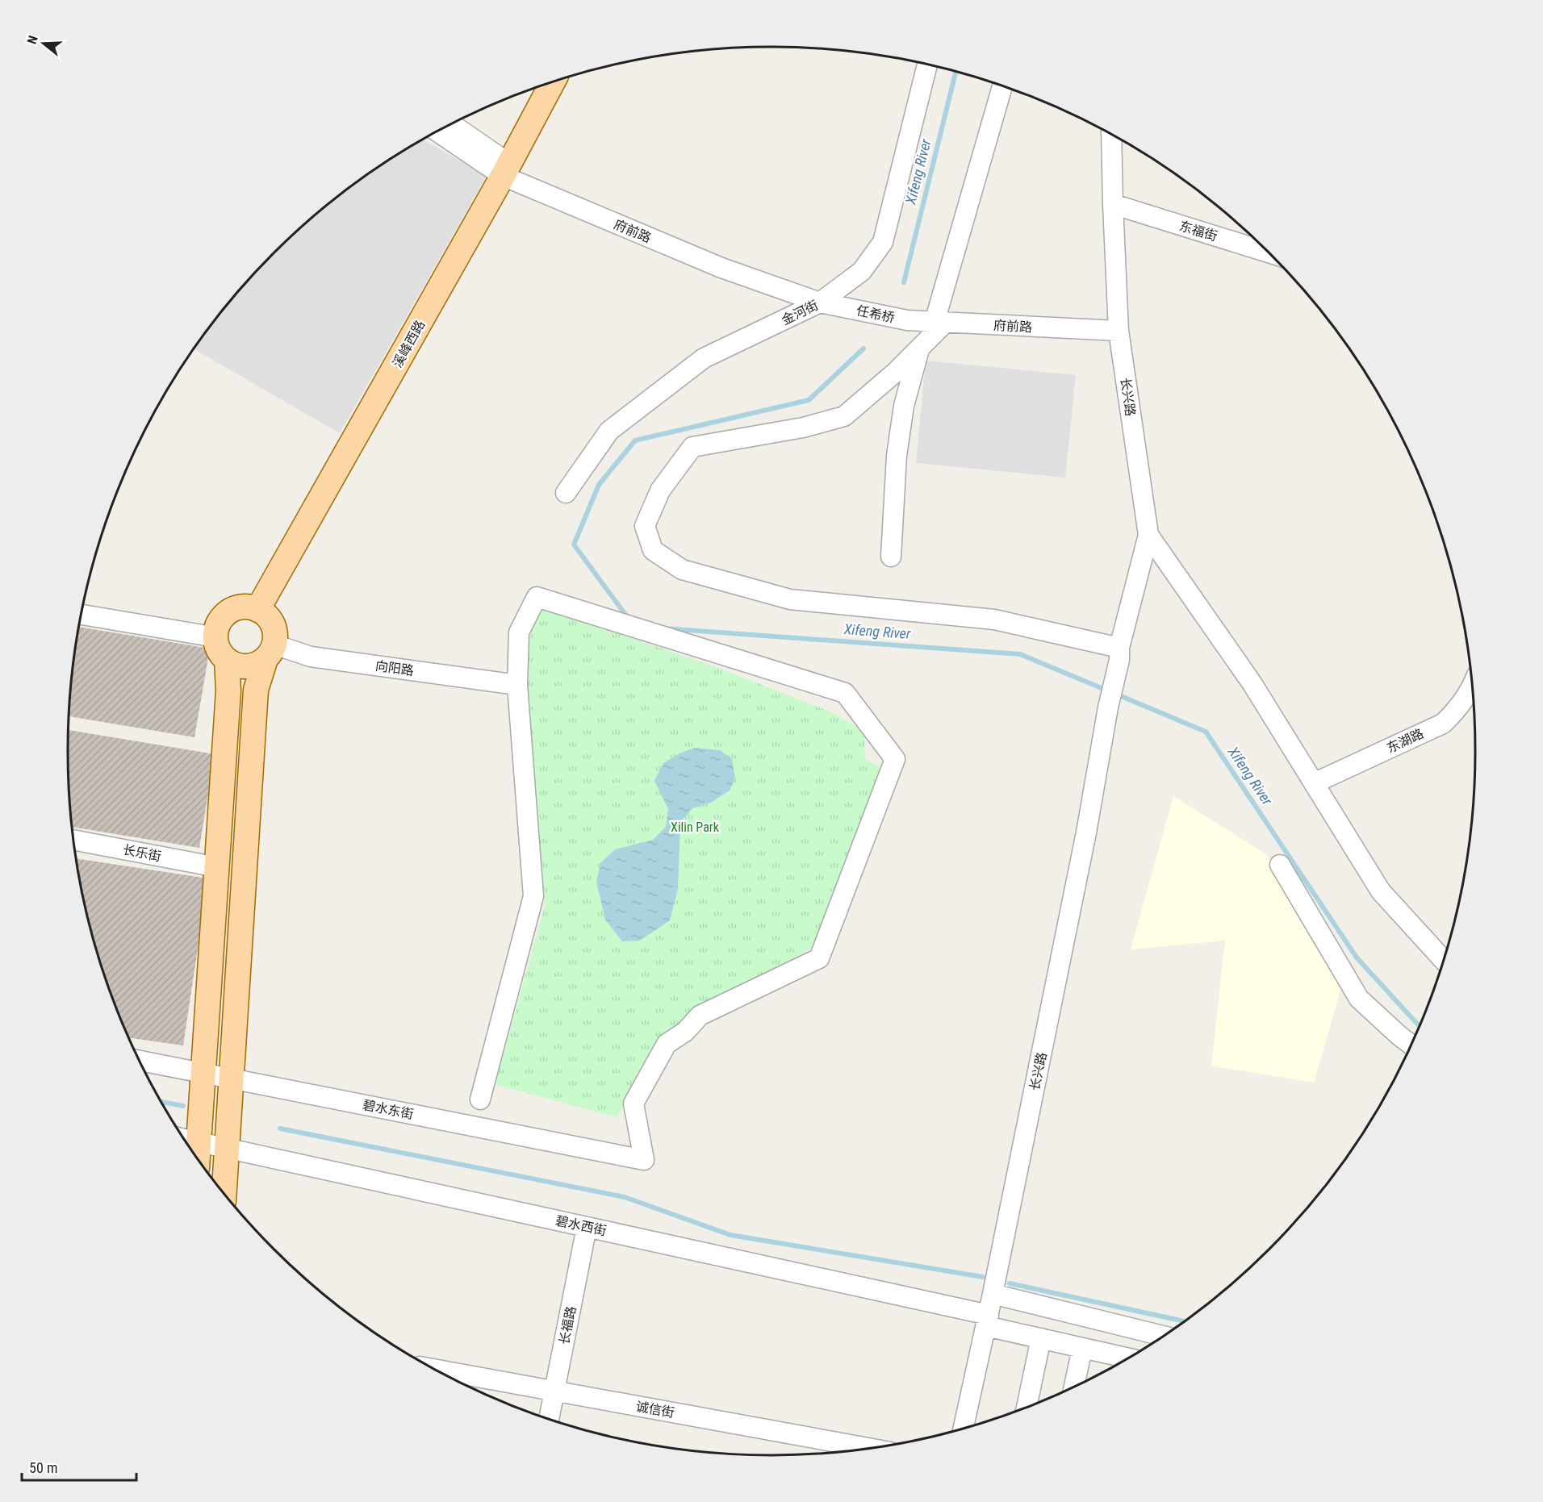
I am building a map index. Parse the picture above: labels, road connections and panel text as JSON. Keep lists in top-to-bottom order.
{
  "streets": {
    "main road": ["溪峰西路"],
    "street": [
      "府前路",
      "东福街",
      "金河街",
      "任希桥",
      "长兴路",
      "向阳路",
      "东湖路",
      "长乐街",
      "碧水东街",
      "碧水西街",
      "长福路",
      "诚信街"
    ]
  },
  "crossings": [
    ["府前路", "金河街"],
    ["府前路", "任希桥"],
    ["府前路", "溪峰西路"],
    ["府前路", "长兴路"],
    ["东福街", "长兴路"],
    ["溪峰西路", "向阳路"],
    ["长兴路", "碧水西街"],
    ["向阳路", "碧水东街"],
    ["碧水西街", "长福路"],
    ["长福路", "诚信街"]
  ],
  "water": ["Xifeng River"],
  "parks": ["Xilin Park"],
  "scale_bar": "50 m",
  "north": "left"
}
